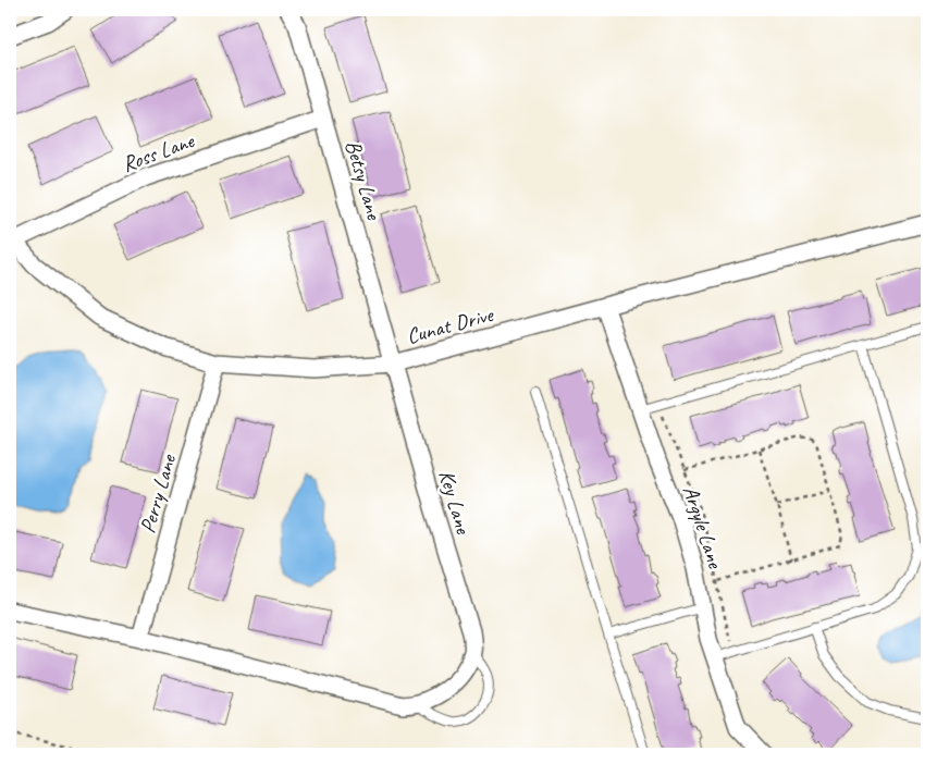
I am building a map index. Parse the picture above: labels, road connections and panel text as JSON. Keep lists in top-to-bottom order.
{
  "streets": {
    "street": [
      "Ross Lane",
      "Betsy Lane",
      "Cunat Drive",
      "Perry Lane",
      "Key Lane",
      "Argyle Lane"
    ]
  },
  "crossings": [
    ["Ross Lane", "Betsy Lane"],
    ["Ross Lane", "Cunat Drive"],
    ["Betsy Lane", "Cunat Drive"],
    ["Betsy Lane", "Key Lane"],
    ["Cunat Drive", "Perry Lane"],
    ["Cunat Drive", "Key Lane"],
    ["Cunat Drive", "Argyle Lane"],
    ["Perry Lane", "Key Lane"]
  ]
}
